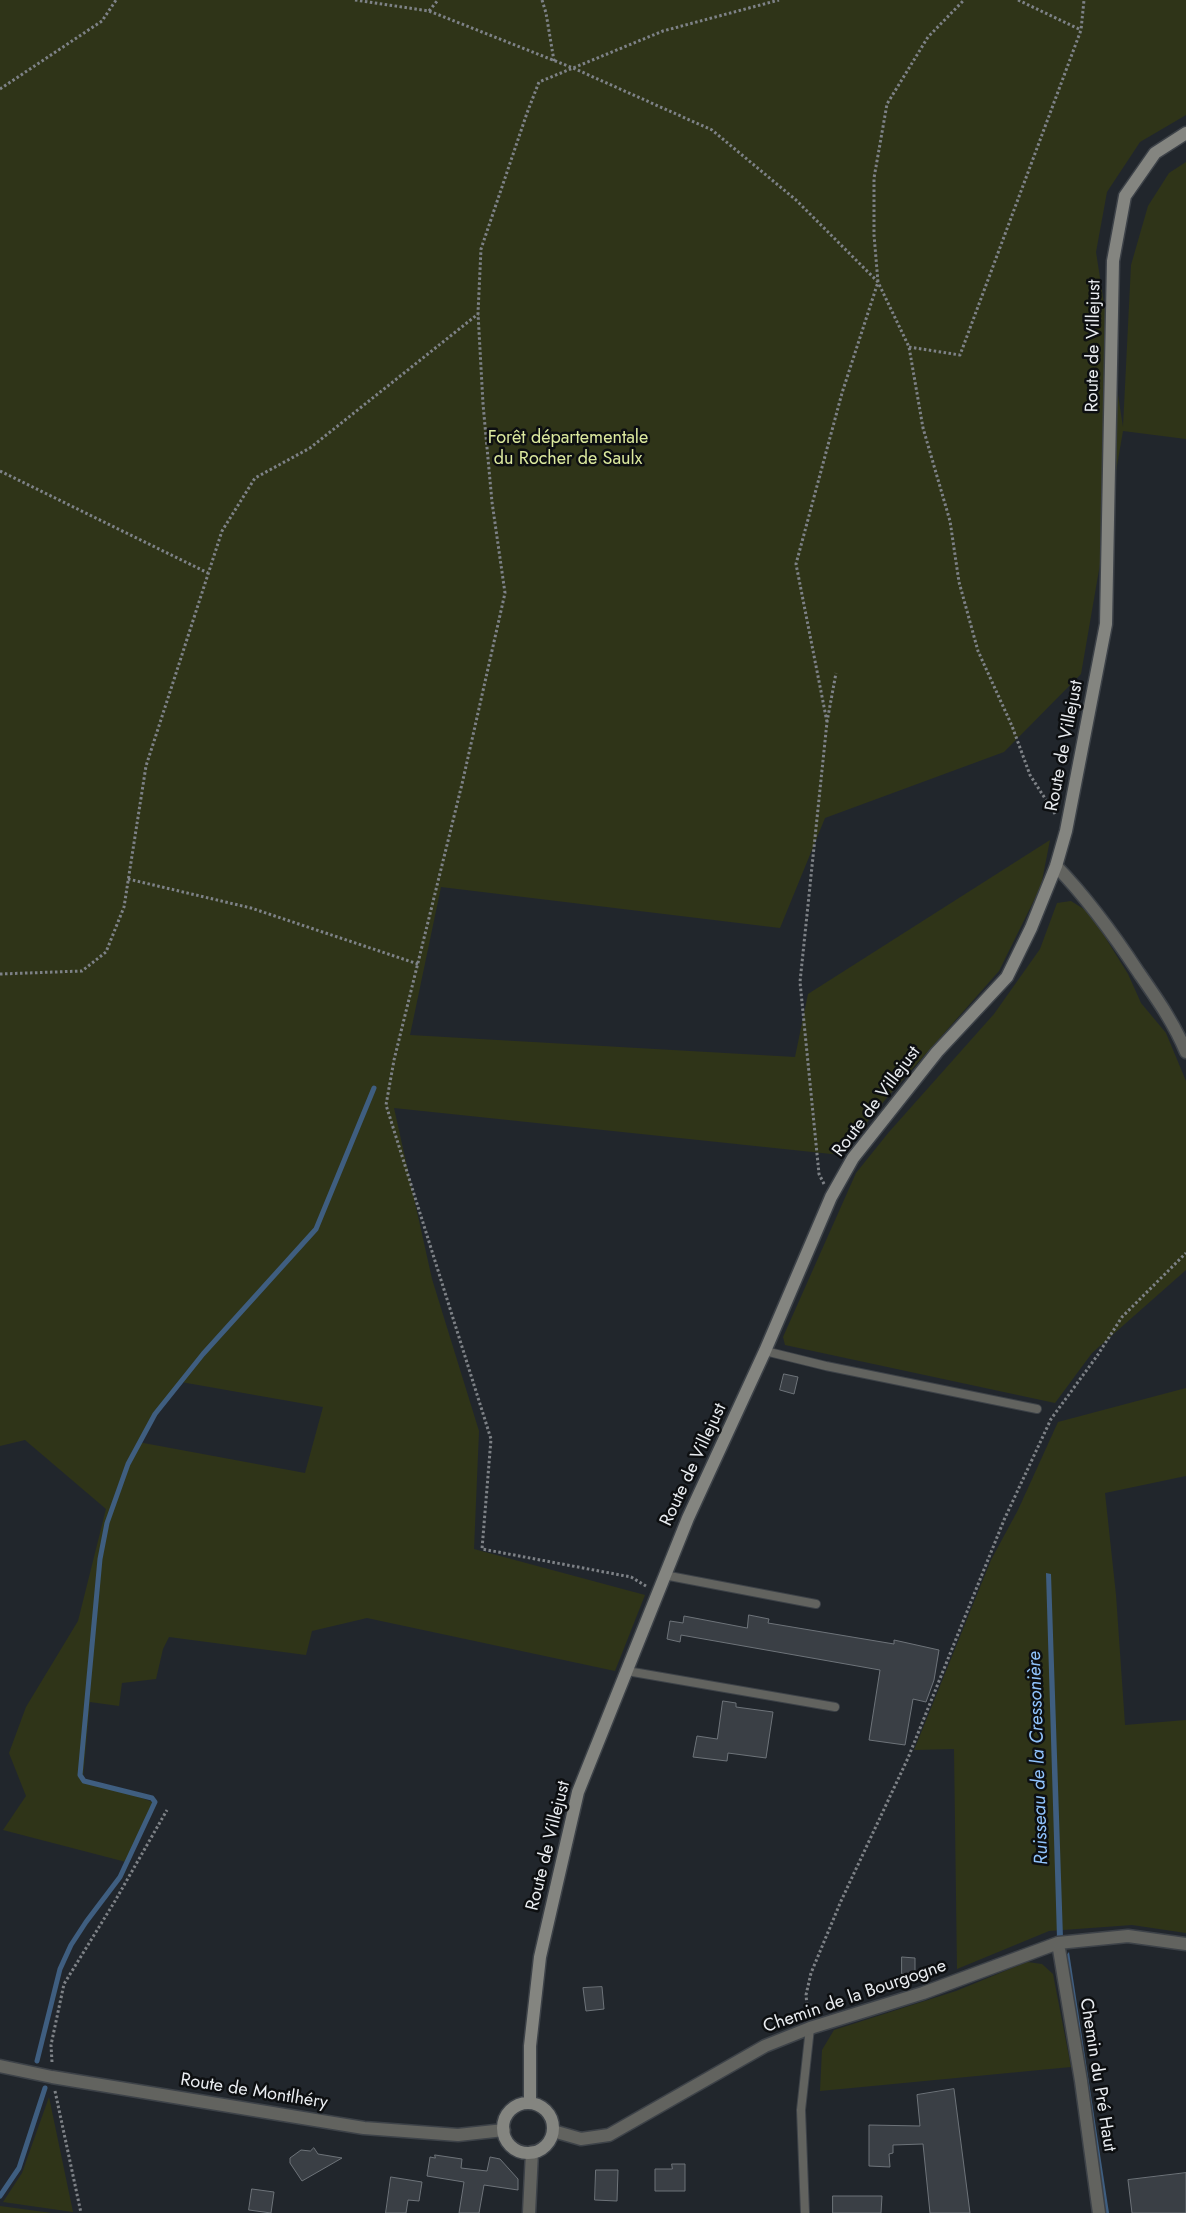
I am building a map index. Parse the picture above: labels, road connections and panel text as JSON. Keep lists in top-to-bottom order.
{
  "streets": {
    "main road": ["Route de Villejust"],
    "street": ["Chemin de la Bourgogne", "Chemin du Pré Haut", "Route de Montlhéry"]
  },
  "crossings": [
    ["Route de Villejust", "Chemin de la Bourgogne"],
    ["Route de Villejust", "Route de Montlhéry"],
    ["Chemin de la Bourgogne", "Chemin du Pré Haut"],
    ["Chemin de la Bourgogne", "Route de Montlhéry"]
  ],
  "water": ["Ruisseau de la Cressonière"],
  "parks": ["Forêt départementale du Rocher de Saulx"]
}
